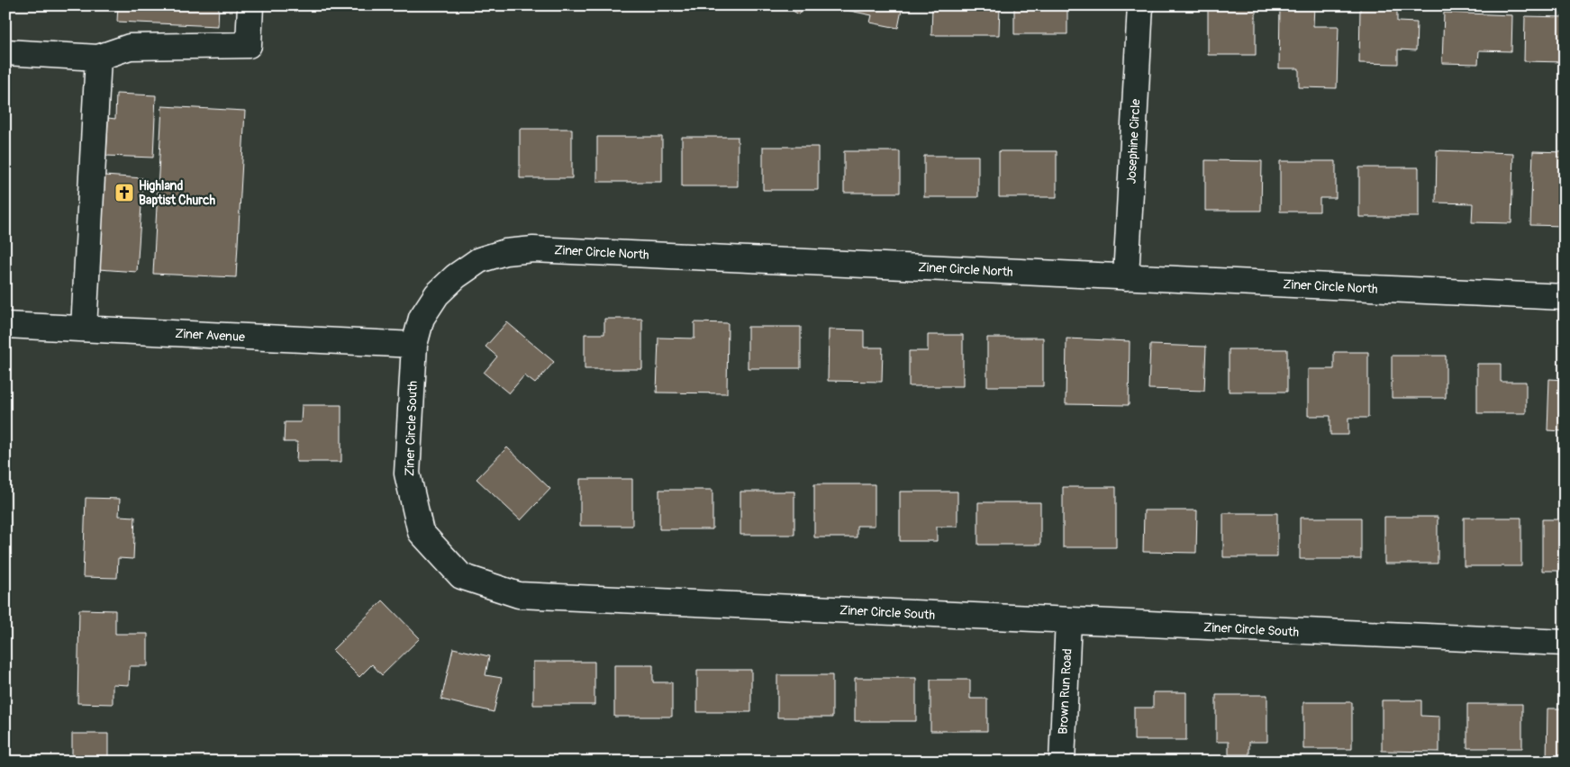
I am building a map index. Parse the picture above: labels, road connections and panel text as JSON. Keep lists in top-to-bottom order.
{
  "streets": {
    "street": [
      "Josephine Circle",
      "Ziner Circle North",
      "Ziner Avenue",
      "Ziner Circle South",
      "Brown Run Road"
    ]
  },
  "crossings": [
    ["Josephine Circle", "Ziner Circle North"],
    ["Ziner Circle North", "Ziner Avenue"],
    ["Ziner Circle North", "Ziner Circle South"],
    ["Ziner Avenue", "Ziner Circle South"],
    ["Ziner Circle South", "Brown Run Road"]
  ],
  "places": {
    "church": ["Highland Baptist Church"]
  }
}
